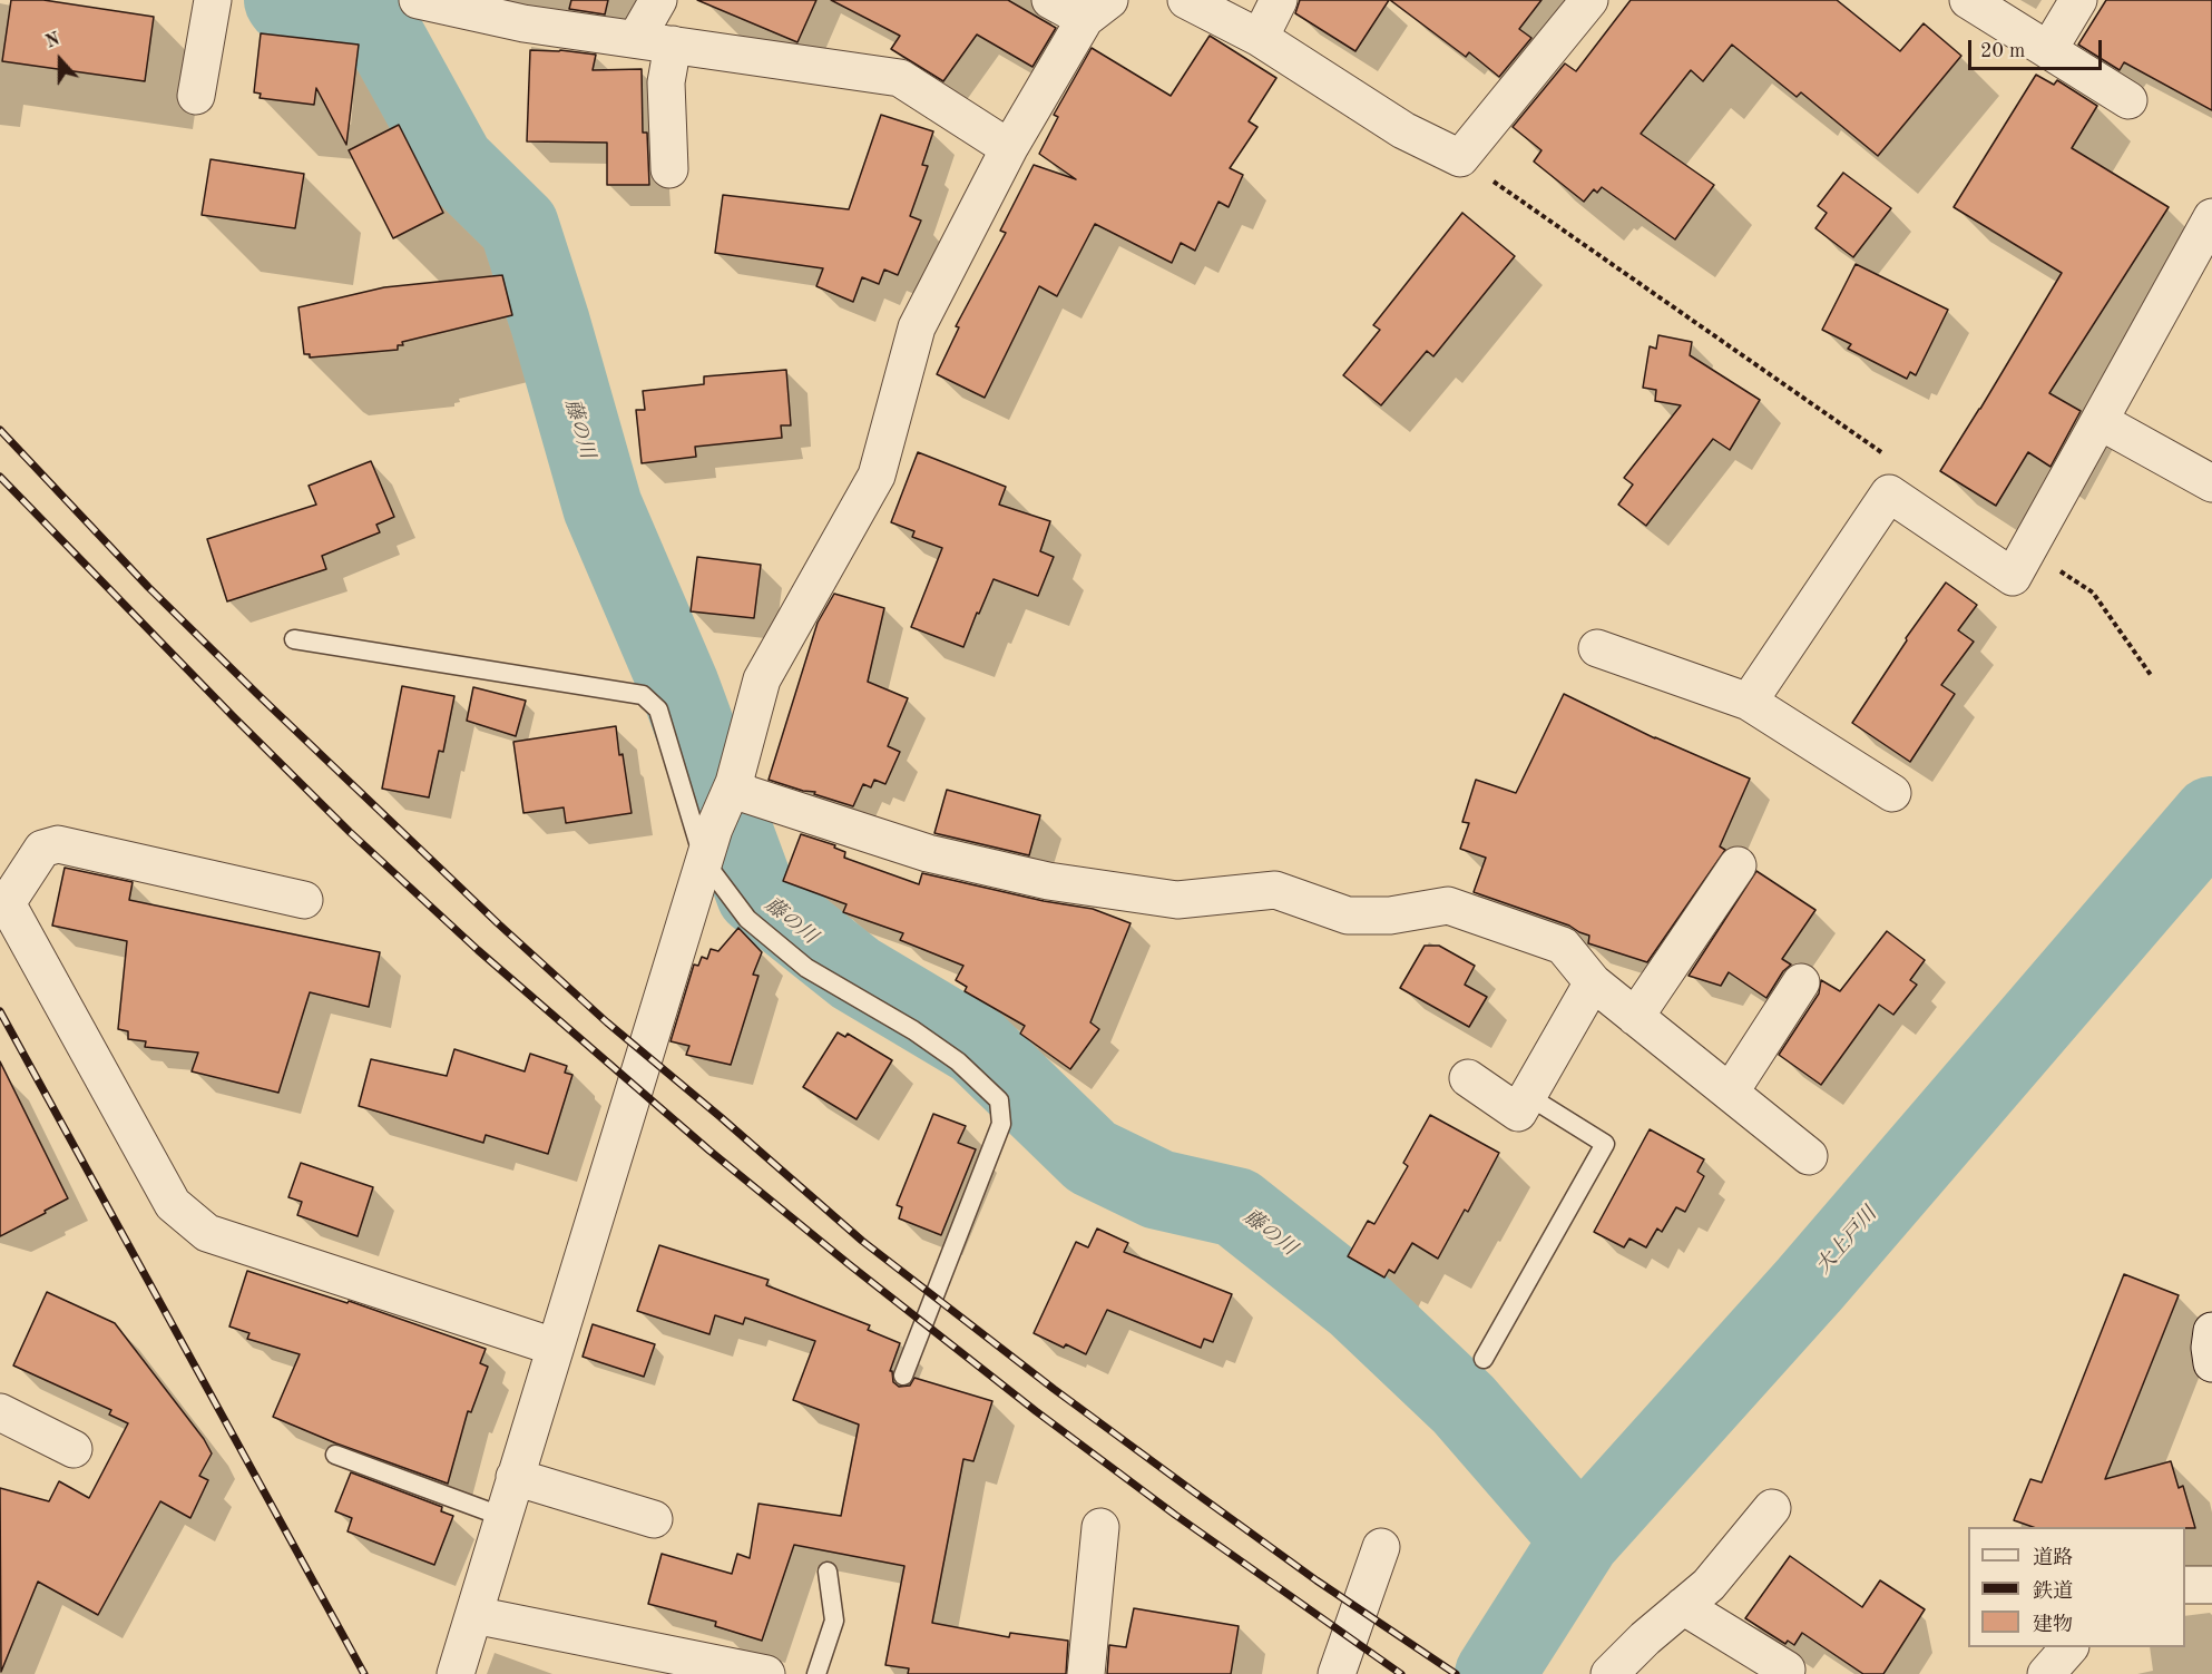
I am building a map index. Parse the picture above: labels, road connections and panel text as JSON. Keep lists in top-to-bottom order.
{
  "water": ["藤の川", "大上戸川"],
  "legend": ["道路", "鉄道", "建物"],
  "scale_bar": "20 m",
  "north": "top"
}
